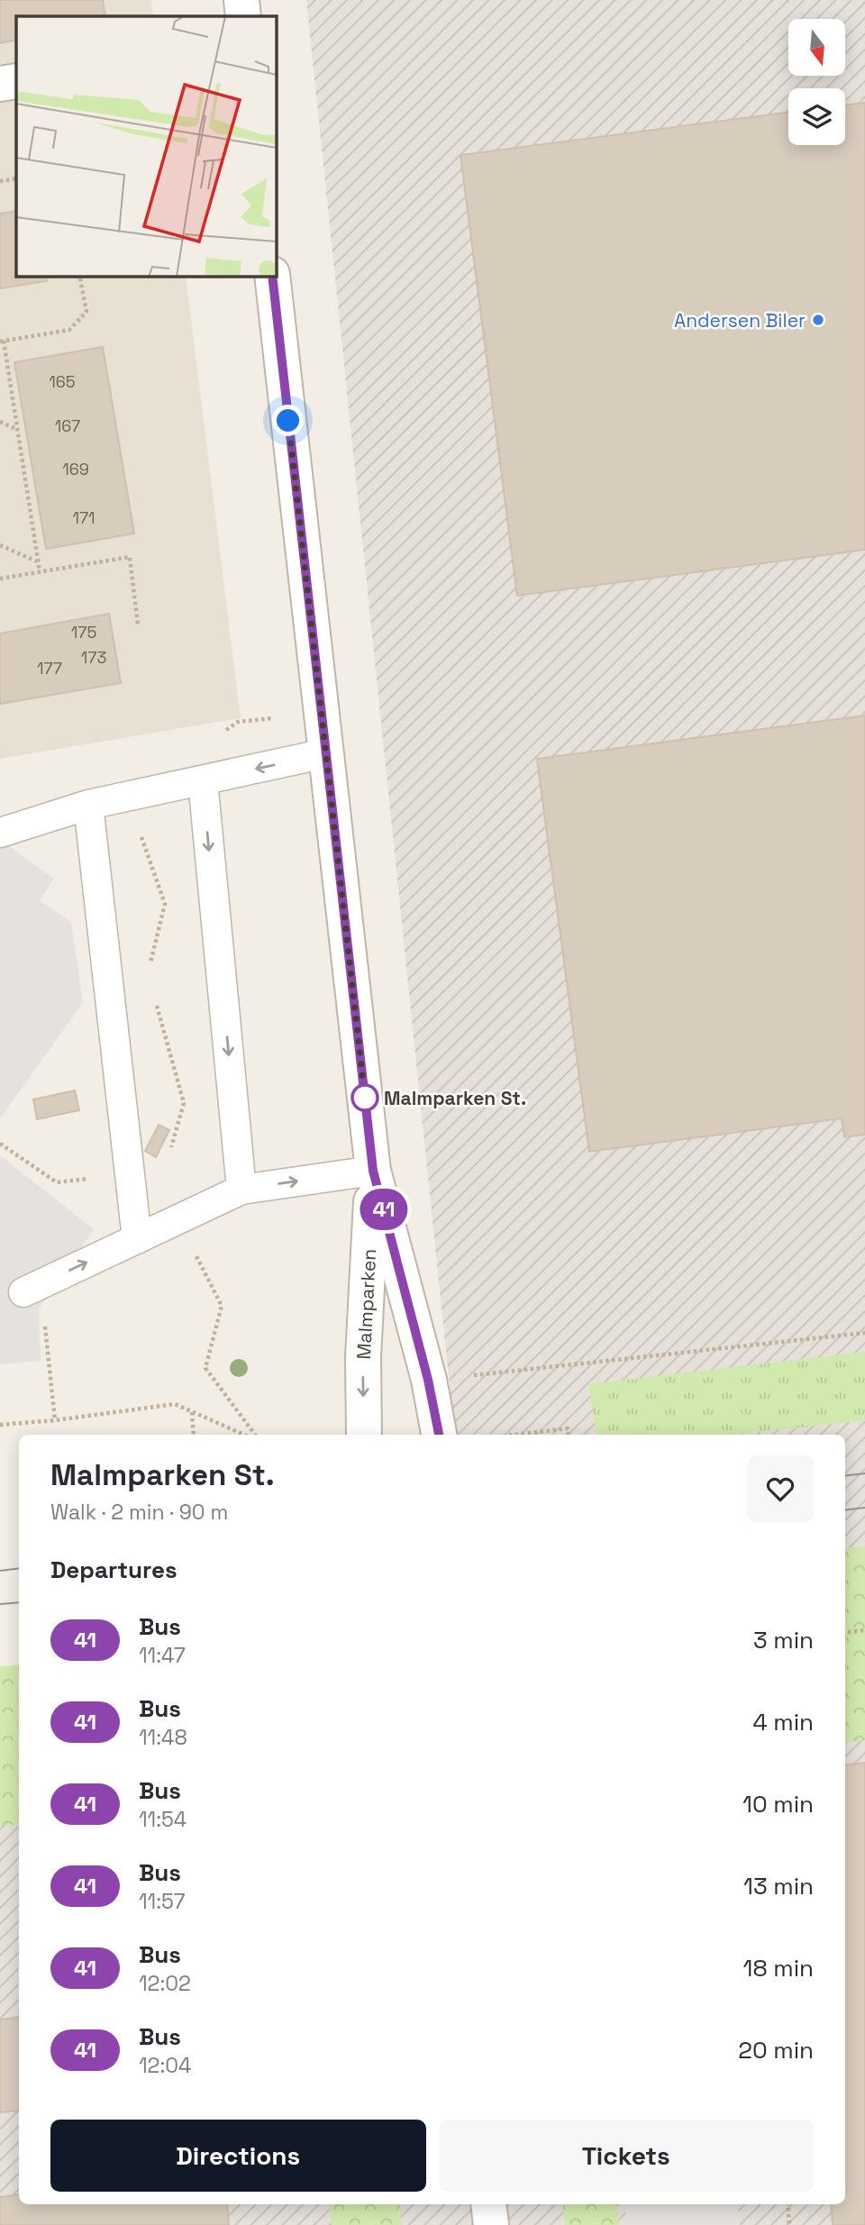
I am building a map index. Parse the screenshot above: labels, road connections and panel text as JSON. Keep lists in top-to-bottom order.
{
  "streets": {
    "street": ["Malmparken"]
  },
  "places": ["Andersen Biler", "Malmparken St."],
  "lines": ["bus line 41"],
  "house_numbers": [
    "165",
    "167",
    "169",
    "171",
    "175",
    "173",
    "177"
  ],
  "north": "bottom",
  "page": {
    "on_map": "41",
    "heading": [
      ["Malmparken St.", "Walk · 2 min · 90 m"],
      "Departures"
    ],
    "list": [
      {
        "mark": "41",
        "name": "Bus",
        "note": "11:47",
        "value": "3 min"
      },
      {
        "mark": "41",
        "name": "Bus",
        "note": "11:48",
        "value": "4 min"
      },
      {
        "mark": "41",
        "name": "Bus",
        "note": "11:54",
        "value": "10 min"
      },
      {
        "mark": "41",
        "name": "Bus",
        "note": "11:57",
        "value": "13 min"
      },
      {
        "mark": "41",
        "name": "Bus",
        "note": "12:02",
        "value": "18 min"
      },
      {
        "mark": "41",
        "name": "Bus",
        "note": "12:04",
        "value": "20 min"
      }
    ],
    "buttons": ["Directions", "Tickets"]
  }
}
